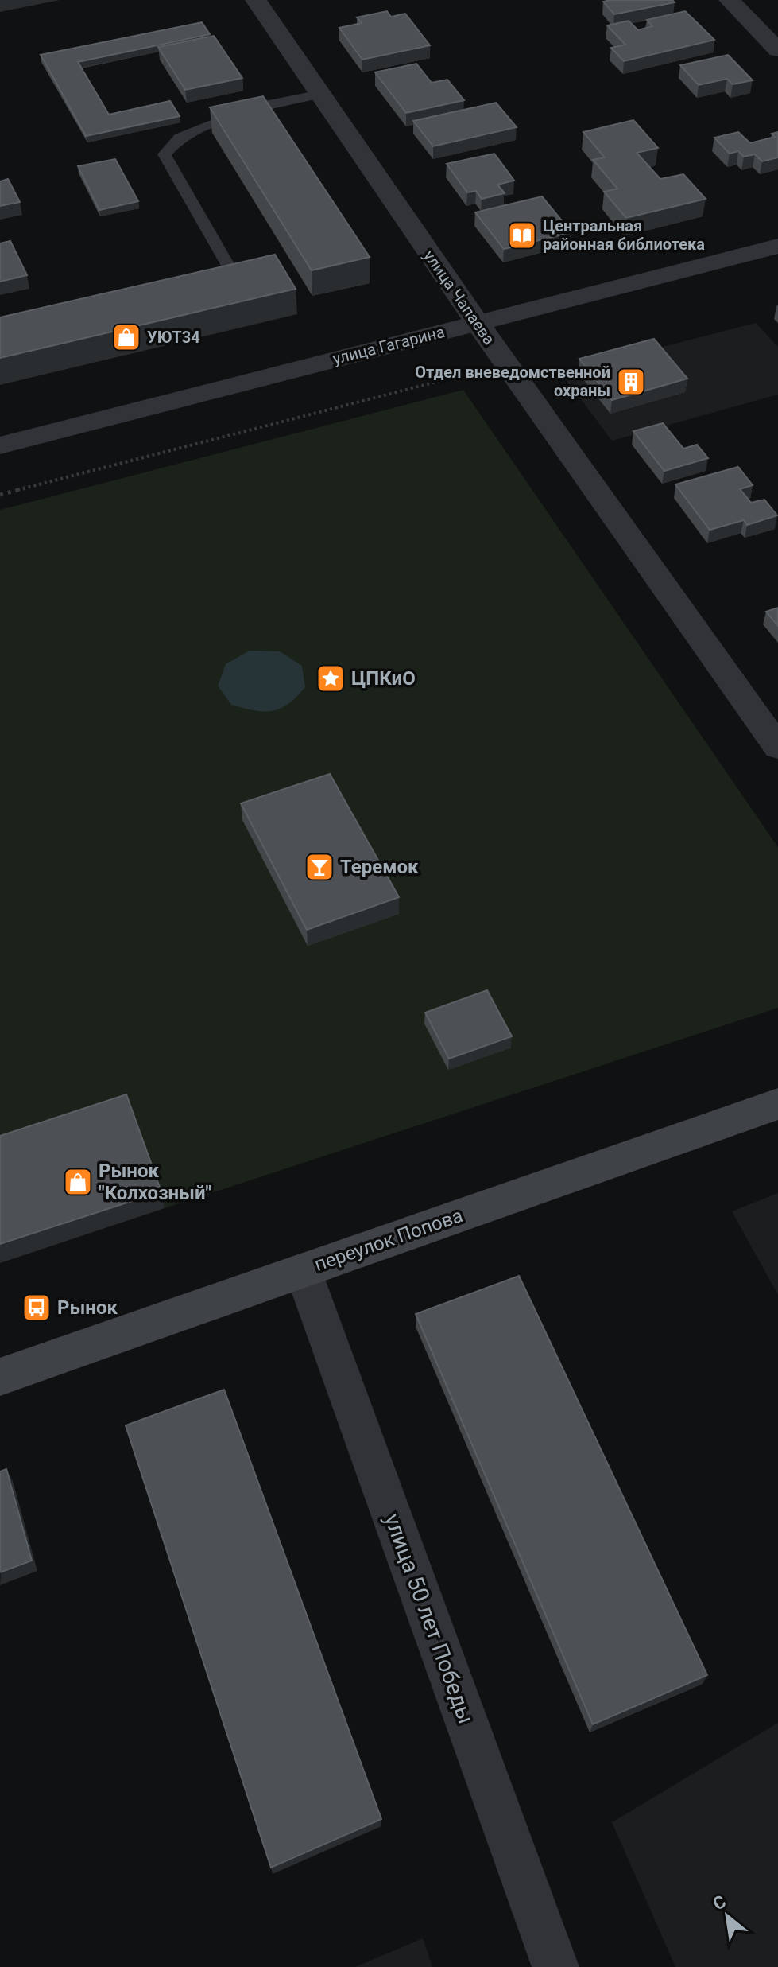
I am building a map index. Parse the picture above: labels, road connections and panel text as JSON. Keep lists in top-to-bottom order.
{
  "streets": {
    "main road": ["переулок Попова"],
    "street": ["улица Чапаева", "улица Гагарина", "улица 50 лет Победы"]
  },
  "crossings": [
    ["улица Чапаева", "улица Гагарина"],
    ["переулок Попова", "улица 50 лет Победы"]
  ],
  "places": {
    "library": ["Центральная районная библиотека"],
    "shop": ["УЮТ34", "Рынок \"Колхозный\""],
    "building": ["Отдел вневедомственной охраны"],
    "place": ["ЦПКиО"],
    "bar": ["Теремок"],
    "bus stop": ["Рынок"]
  },
  "north": "top left"
}
